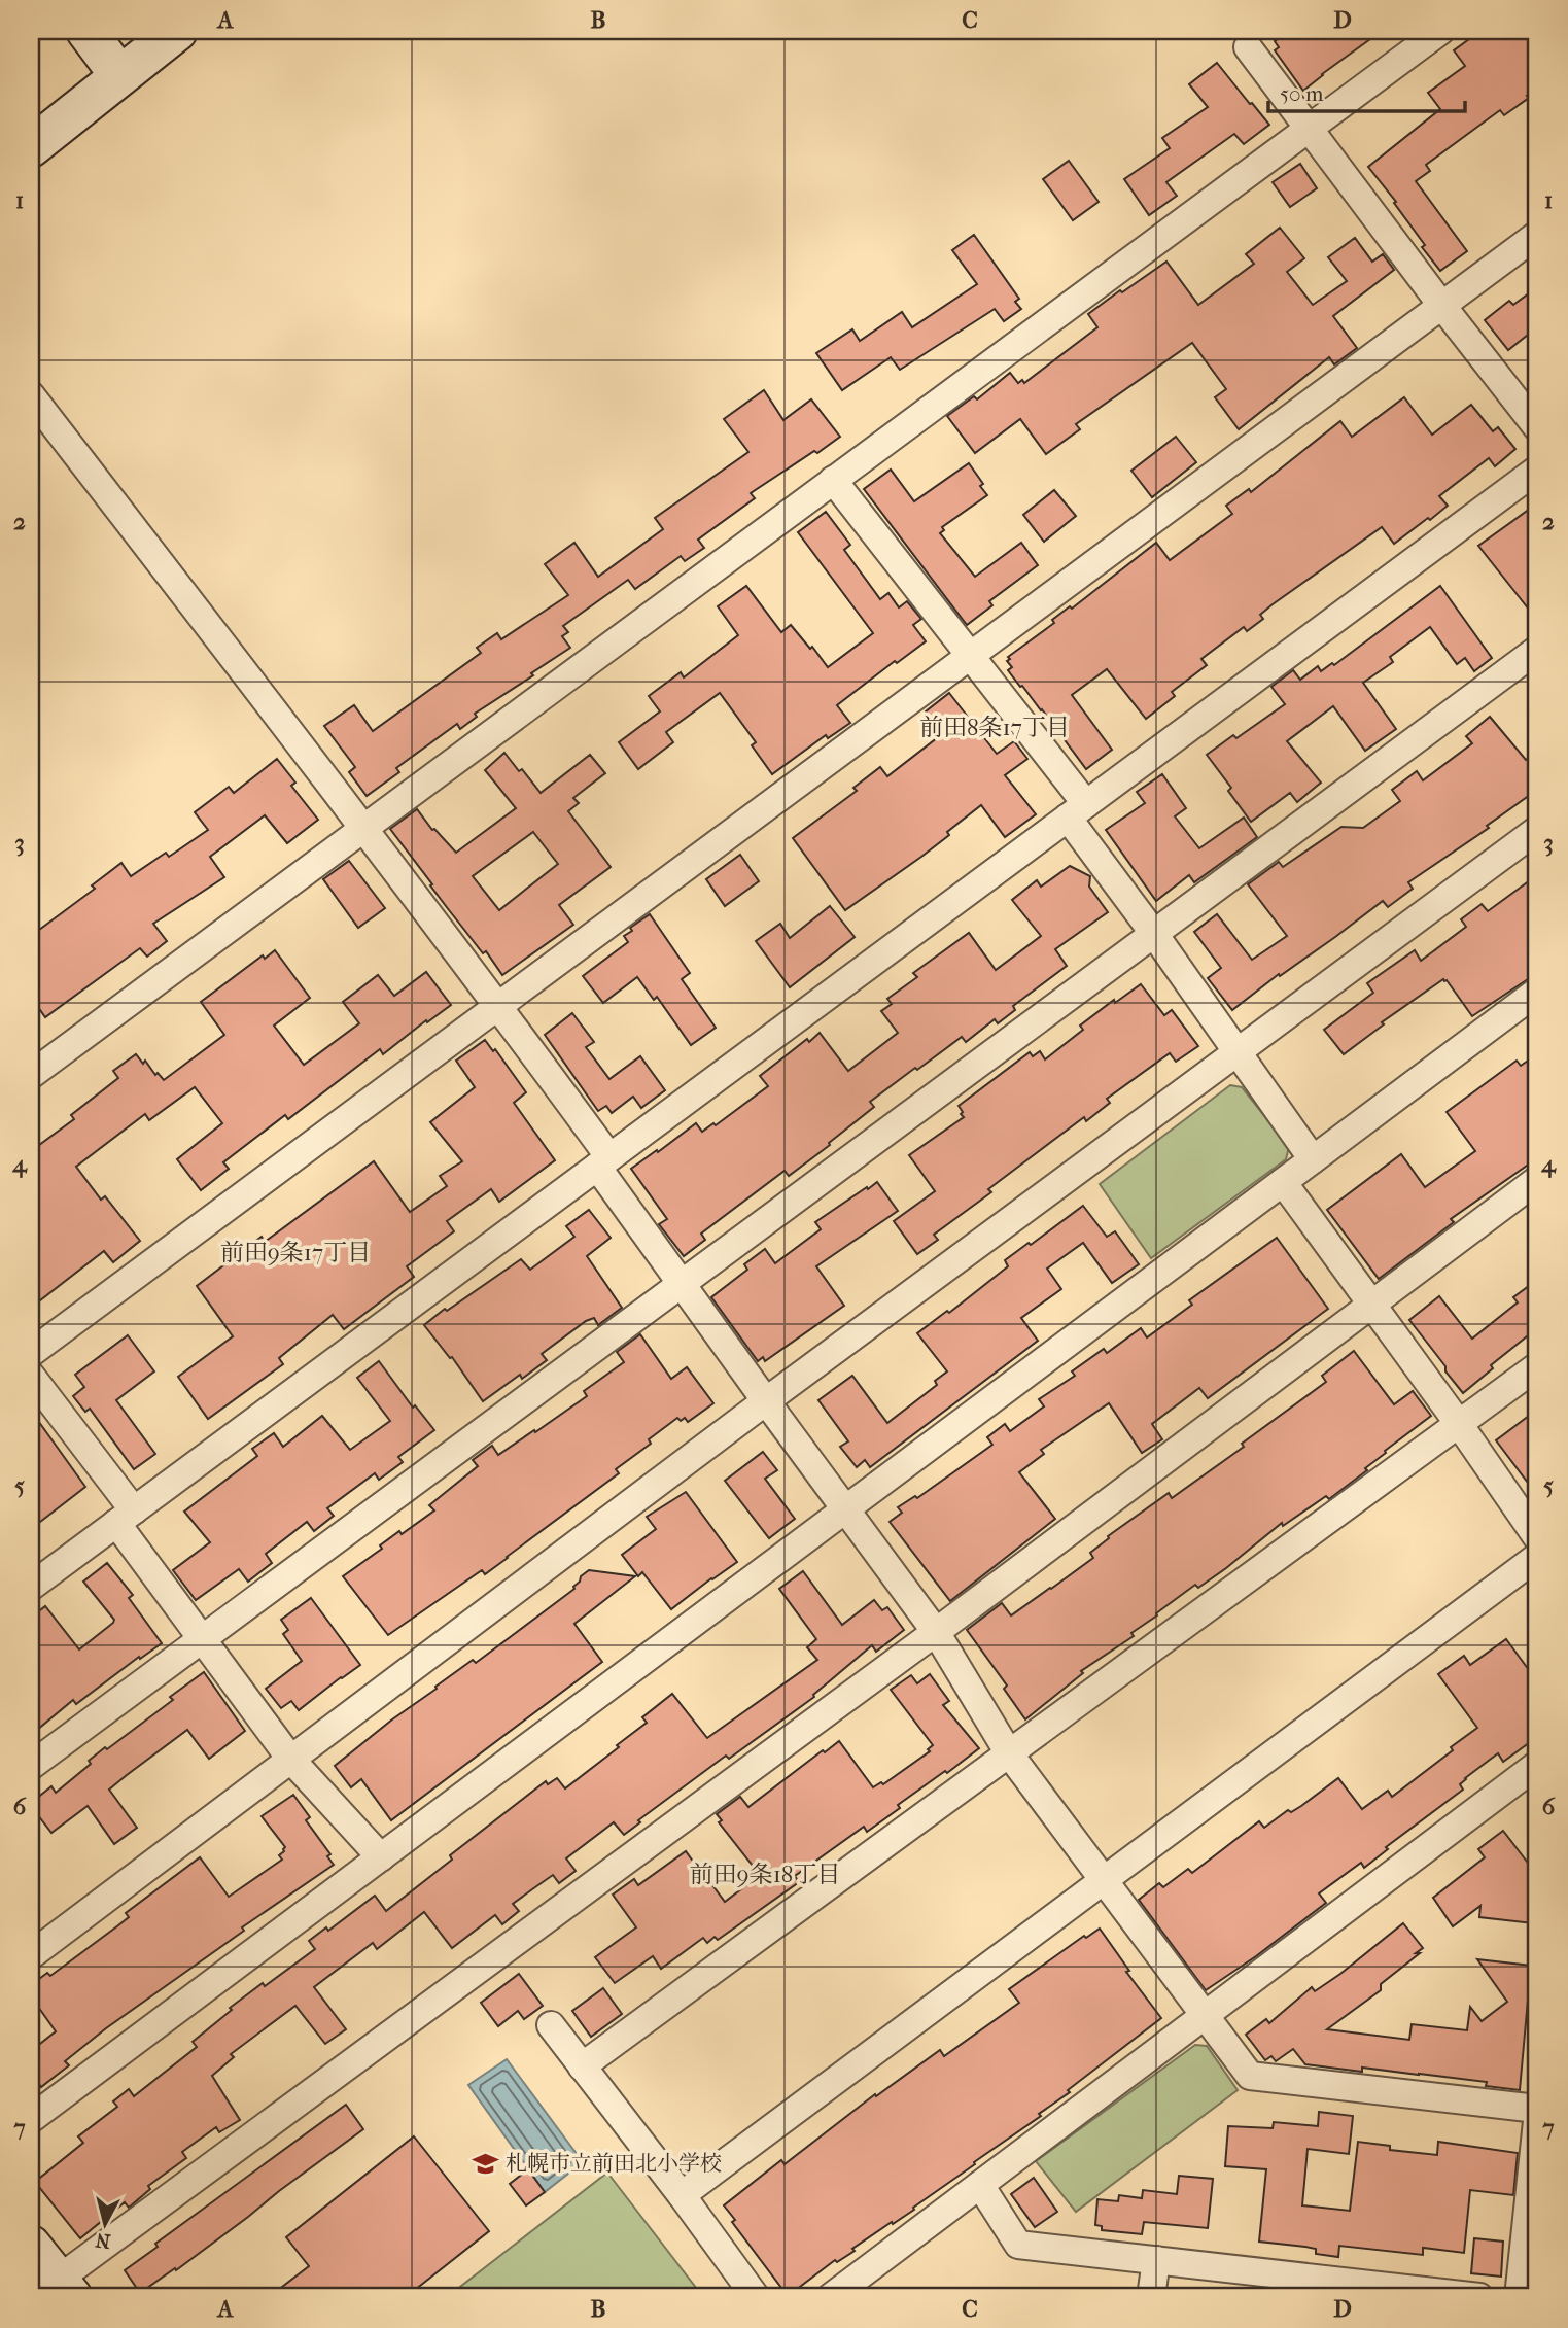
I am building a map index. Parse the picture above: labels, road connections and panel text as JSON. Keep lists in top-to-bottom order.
{
  "districts": ["前田8条17丁目", "前田9条17丁目", "前田9条18丁目"],
  "places": {
    "school or university": ["札幌市立前田北小学校"]
  },
  "scale_bar": "50 m",
  "north": "bottom",
  "grid": {
    "columns": [
      "A",
      "B",
      "C",
      "D"
    ],
    "rows": [
      "1",
      "2",
      "3",
      "4",
      "5",
      "6",
      "7"
    ]
  }
}
